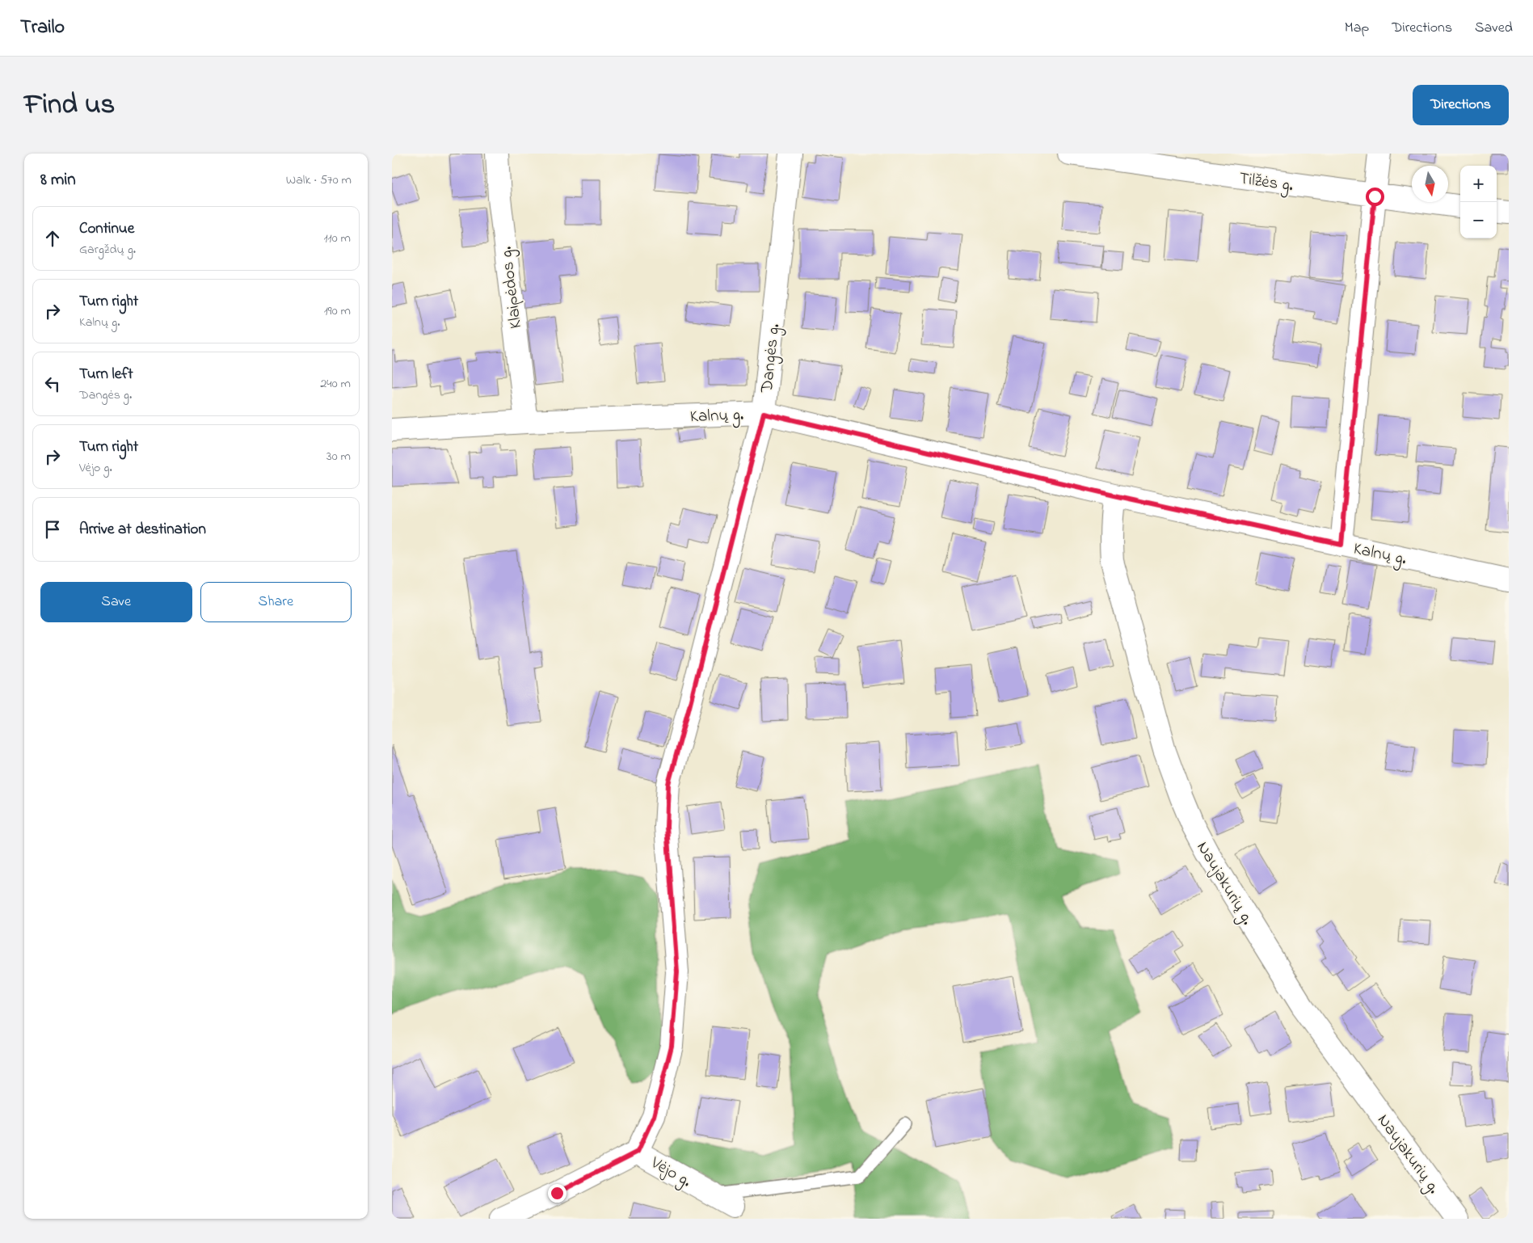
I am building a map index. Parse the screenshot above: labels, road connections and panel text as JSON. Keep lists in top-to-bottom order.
{
  "streets": {
    "street": [
      "Tilžės g.",
      "Klaipėdos g.",
      "Dangės g.",
      "Kalnų g.",
      "Naujakurių g.",
      "Vėjo g."
    ]
  },
  "crossings": [
    ["Klaipėdos g.", "Kalnų g."],
    ["Dangės g.", "Kalnų g."],
    ["Dangės g.", "Vėjo g."],
    ["Kalnų g.", "Naujakurių g."]
  ],
  "north": "bottom",
  "page": {
    "header": "Trailo",
    "nav": ["Map", "Directions", "Saved"],
    "title": "Find us",
    "buttons": [
      "Directions",
      ["Save", "Share"]
    ],
    "heading": ["8 min", "Walk · 570 m"],
    "map_buttons": ["+", "−"],
    "list": [
      ["Continue", "Gargždų g.", "110 m"],
      ["Turn right", "Kalnų g.", "190 m"],
      ["Turn left", "Dangės g.", "240 m"],
      ["Turn right", "Vėjo g.", "30 m"],
      "Arrive at destination"
    ]
  }
}
